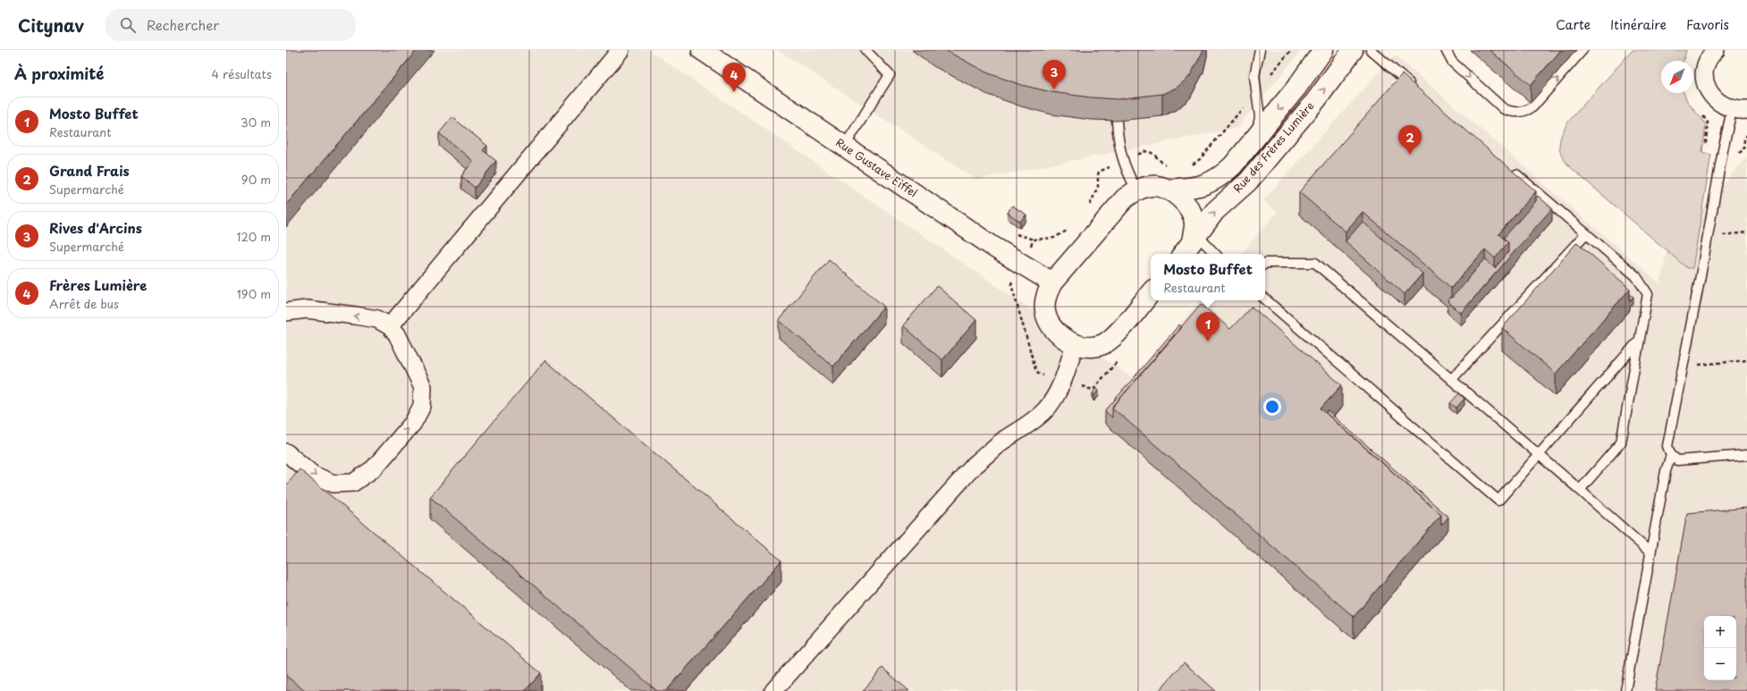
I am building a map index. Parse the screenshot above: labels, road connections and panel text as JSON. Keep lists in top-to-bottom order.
{
  "streets": {
    "street": ["Rue des Frères Lumière", "Rue Gustave Eiffel"]
  },
  "crossings": [
    ["Rue des Frères Lumière", "Rue Gustave Eiffel"]
  ],
  "north": "bottom left",
  "page": {
    "header": "Citynav",
    "search": "Rechercher",
    "nav": ["Carte", "Itinéraire", "Favoris"],
    "heading": ["À proximité", "4 résultats"],
    "pins": [
      "3",
      "4",
      "2",
      "1"
    ],
    "list": [
      {
        "mark": "1",
        "name": "Mosto Buffet",
        "note": "Restaurant",
        "value": "30 m"
      },
      {
        "mark": "2",
        "name": "Grand Frais",
        "note": "Supermarché",
        "value": "90 m"
      },
      {
        "mark": "3",
        "name": "Rives d'Arcins",
        "note": "Supermarché",
        "value": "120 m"
      },
      {
        "mark": "4",
        "name": "Frères Lumière",
        "note": "Arrêt de bus",
        "value": "190 m"
      }
    ],
    "popup": ["Mosto Buffet", "Restaurant"],
    "map_buttons": ["+", "−"]
  }
}
